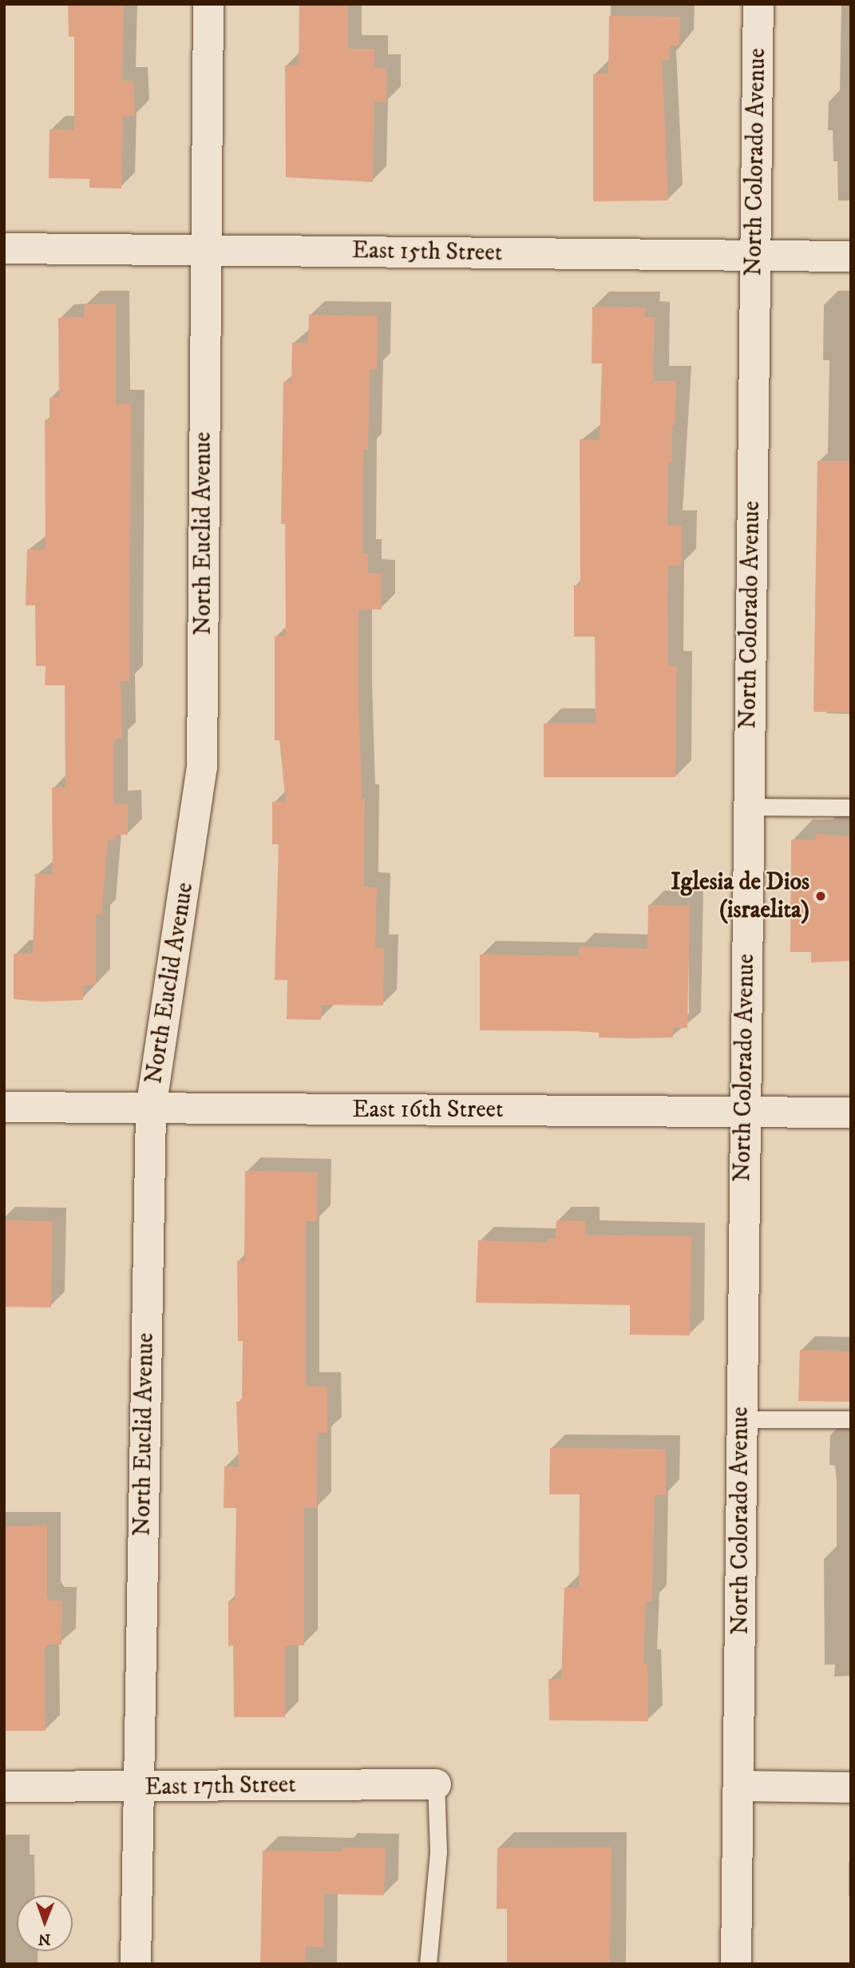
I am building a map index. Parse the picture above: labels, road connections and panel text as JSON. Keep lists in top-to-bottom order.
{
  "streets": {
    "street": [
      "North Colorado Avenue",
      "East 15th Street",
      "North Euclid Avenue",
      "East 16th Street",
      "East 17th Street"
    ]
  },
  "crossings": [
    ["North Colorado Avenue", "East 15th Street"],
    ["North Colorado Avenue", "East 16th Street"],
    ["East 15th Street", "North Euclid Avenue"],
    ["North Euclid Avenue", "East 16th Street"],
    ["North Euclid Avenue", "East 17th Street"]
  ],
  "places": ["Iglesia de Dios (israelita)"],
  "north": "bottom"
}
